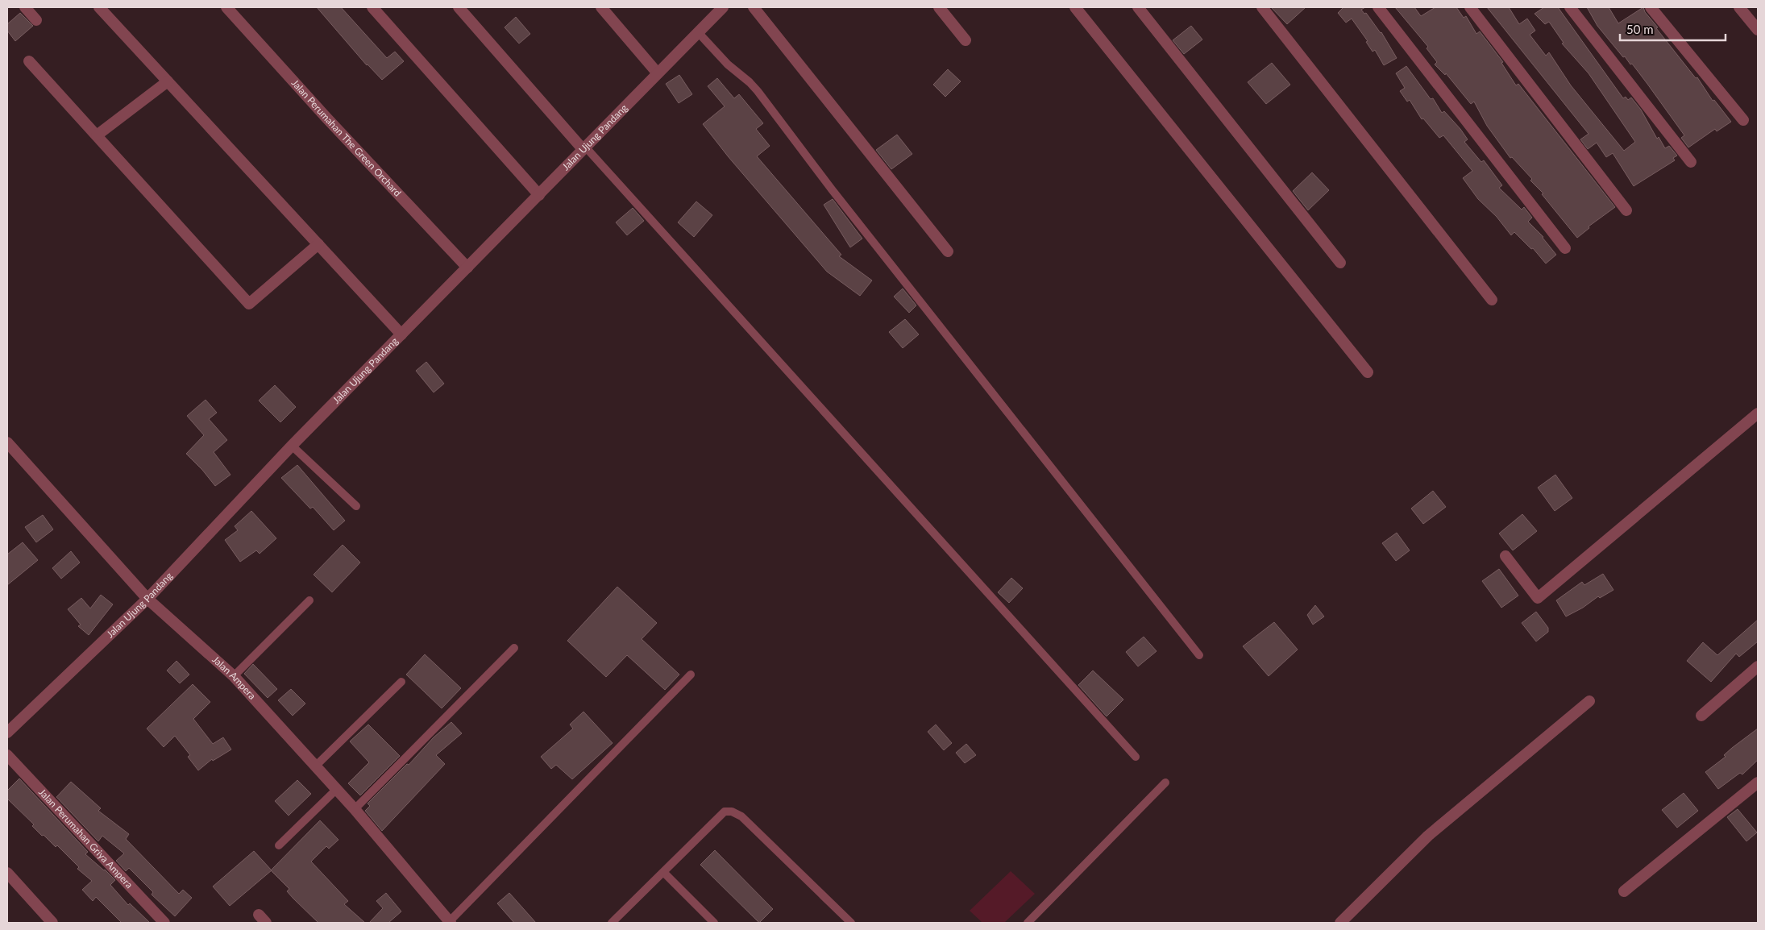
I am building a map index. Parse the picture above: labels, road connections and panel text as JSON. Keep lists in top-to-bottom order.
{
  "streets": {
    "street": [
      "Jalan Perumahan The Green Orchard",
      "Jalan Ujung Pandang",
      "Jalan Ampera",
      "Jalan Perumahan Griya Ampera"
    ]
  },
  "crossings": [
    ["Jalan Perumahan The Green Orchard", "Jalan Ujung Pandang"],
    ["Jalan Ujung Pandang", "Jalan Ampera"]
  ],
  "scale_bar": "50 m"
}
